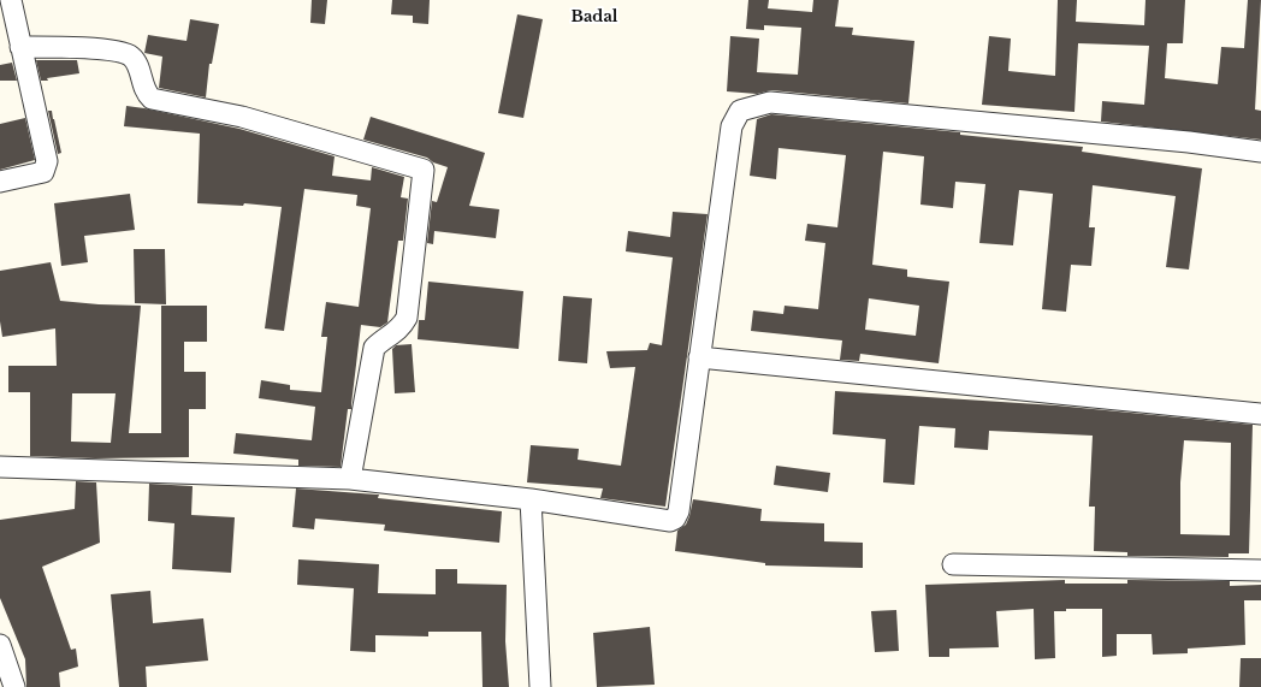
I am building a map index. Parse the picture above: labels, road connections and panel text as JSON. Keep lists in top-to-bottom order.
{
  "districts": ["Badal"]
}
